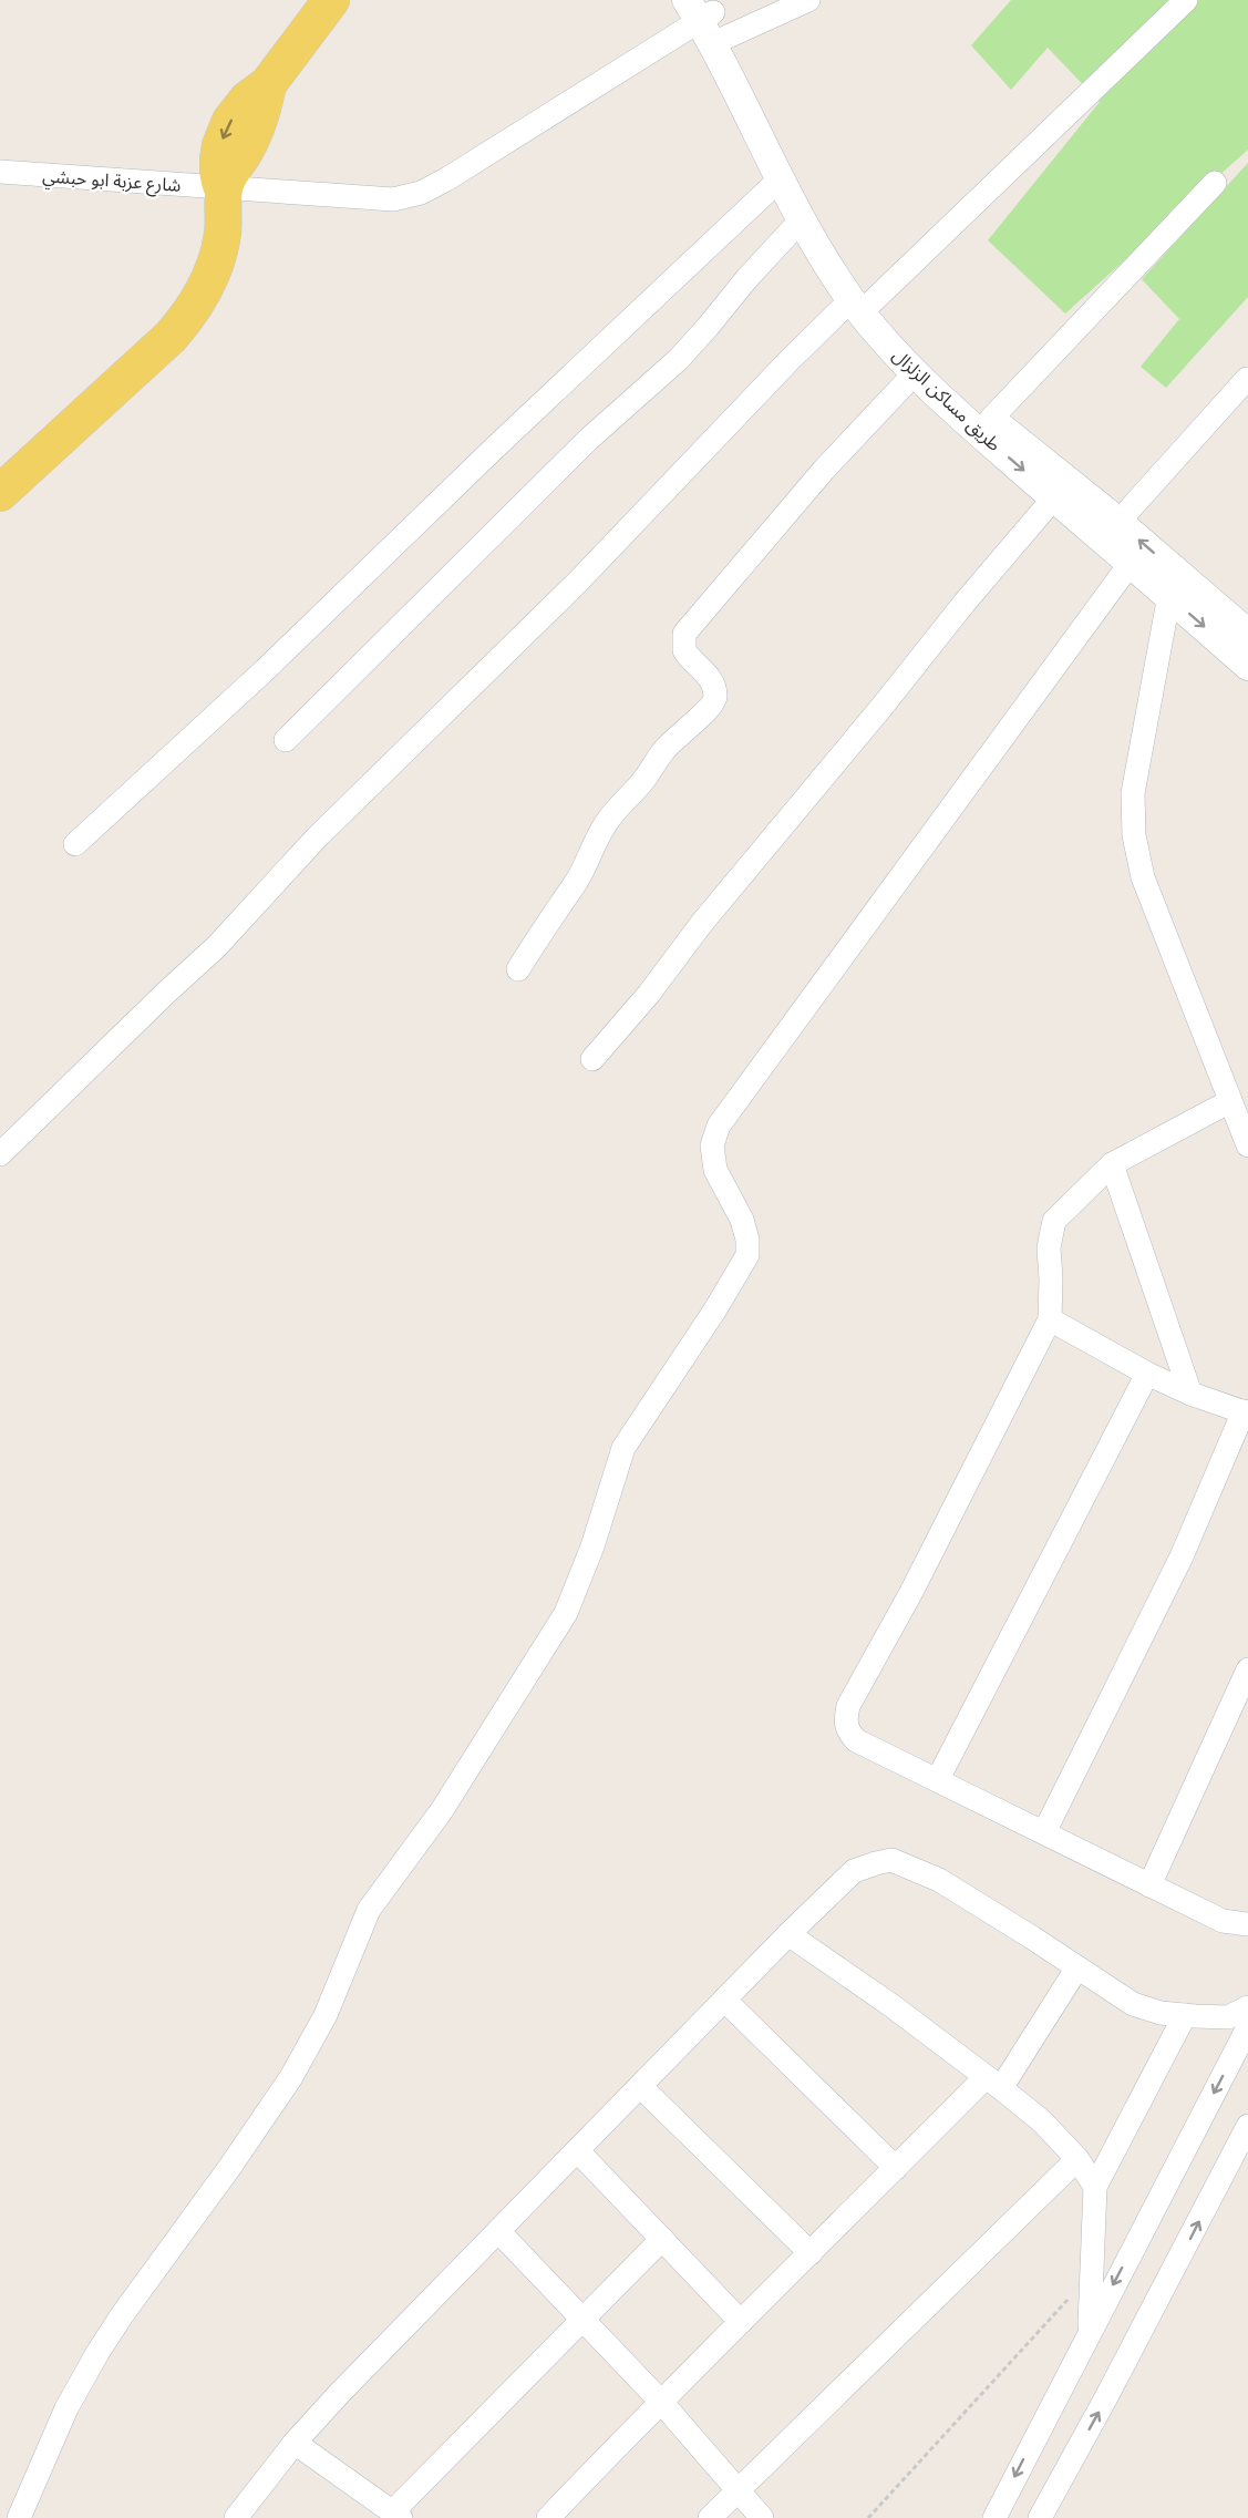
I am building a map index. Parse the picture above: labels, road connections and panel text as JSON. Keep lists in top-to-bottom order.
{
  "streets": {
    "street": ["شارع عزبة ابو حبشي", "طريق مساكن الزلزال"]
  },
  "crossings": [
    ["شارع عزبة ابو حبشي", "طريق مساكن الزلزال"]
  ]
}
